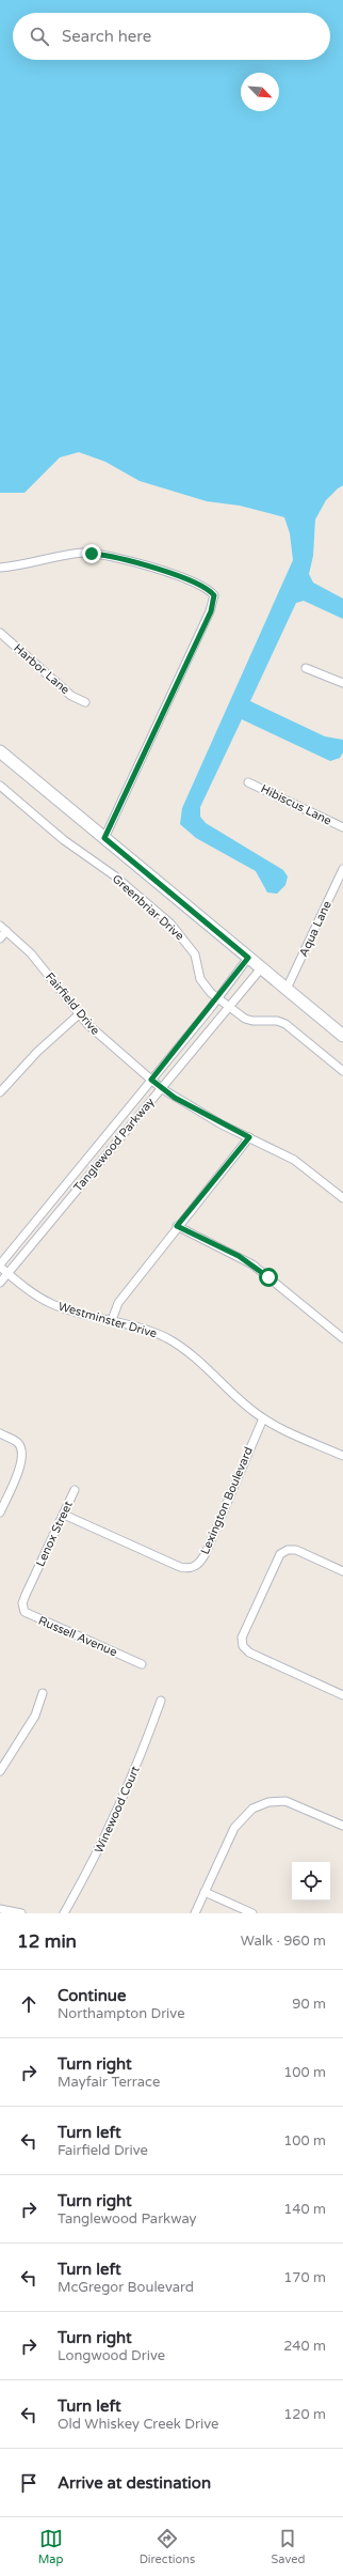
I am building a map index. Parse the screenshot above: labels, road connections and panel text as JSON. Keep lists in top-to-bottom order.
{
  "streets": {
    "street": [
      "Harbor Lane",
      "Hibiscus Lane",
      "Greenbriar Drive",
      "Aqua Lane",
      "Fairfield Drive",
      "Tanglewood Parkway",
      "Westminster Drive",
      "Lexington Boulevard",
      "Lenox Street",
      "Russell Avenue",
      "Winewood Court"
    ]
  },
  "crossings": [
    ["Greenbriar Drive", "Tanglewood Parkway"],
    ["Fairfield Drive", "Tanglewood Parkway"],
    ["Tanglewood Parkway", "Westminster Drive"],
    ["Westminster Drive", "Lexington Boulevard"],
    ["Lexington Boulevard", "Lenox Street"],
    ["Lenox Street", "Russell Avenue"]
  ],
  "north": "bottom right",
  "page": {
    "search": "Search here",
    "heading": ["12 min", "Walk · 960 m"],
    "list": [
      ["Continue", "Northampton Drive", "90 m"],
      ["Turn right", "Mayfair Terrace", "100 m"],
      ["Turn left", "Fairfield Drive", "100 m"],
      ["Turn right", "Tanglewood Parkway", "140 m"],
      ["Turn left", "McGregor Boulevard", "170 m"],
      ["Turn right", "Longwood Drive", "240 m"],
      ["Turn left", "Old Whiskey Creek Drive", "120 m"],
      "Arrive at destination"
    ],
    "nav": ["Map", "Directions", "Saved"]
  }
}
